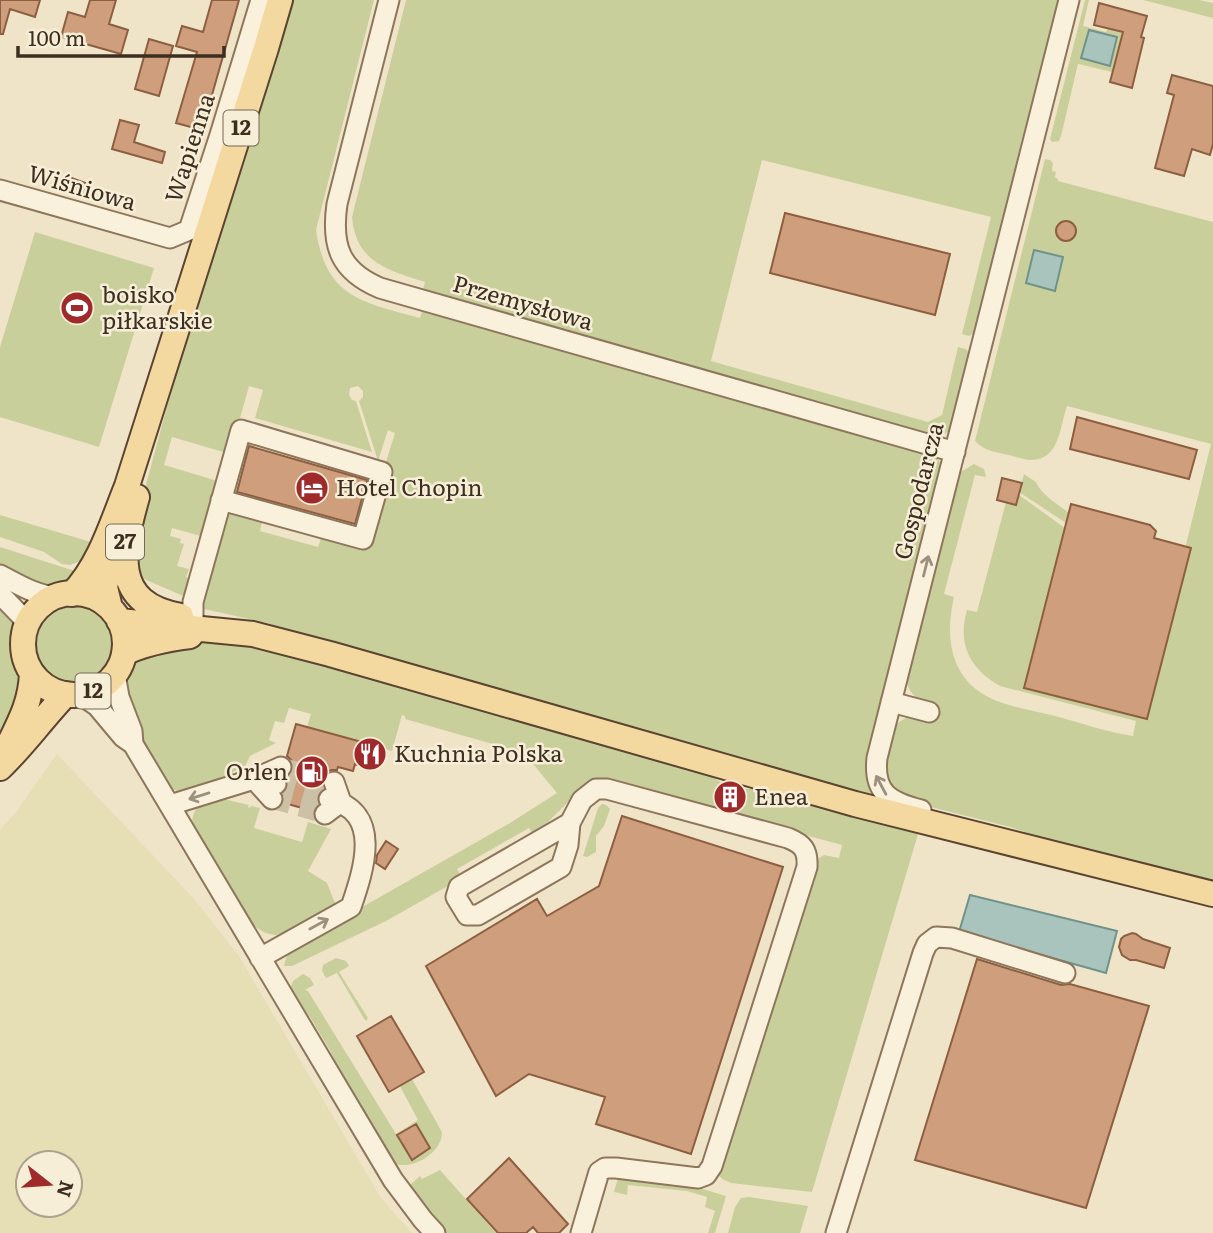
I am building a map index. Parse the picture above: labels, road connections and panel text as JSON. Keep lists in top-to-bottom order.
{
  "streets": {
    "main road": ["12", "27"],
    "street": [
      "Wapienna",
      "Wiśniowa",
      "Przemysłowa",
      "Gospodarcza"
    ]
  },
  "crossings": [
    ["12", "27"],
    ["Wapienna", "Wiśniowa"],
    ["Przemysłowa", "Gospodarcza"],
    ["Gospodarcza", "27"]
  ],
  "places": {
    "sports": ["boisko piłkarskie"],
    "hotel": ["Hotel Chopin"],
    "restaurant": ["Kuchnia Polska"],
    "fuel station": ["Orlen"],
    "building": ["Enea"]
  },
  "scale_bar": "100 m",
  "north": "right"
}
